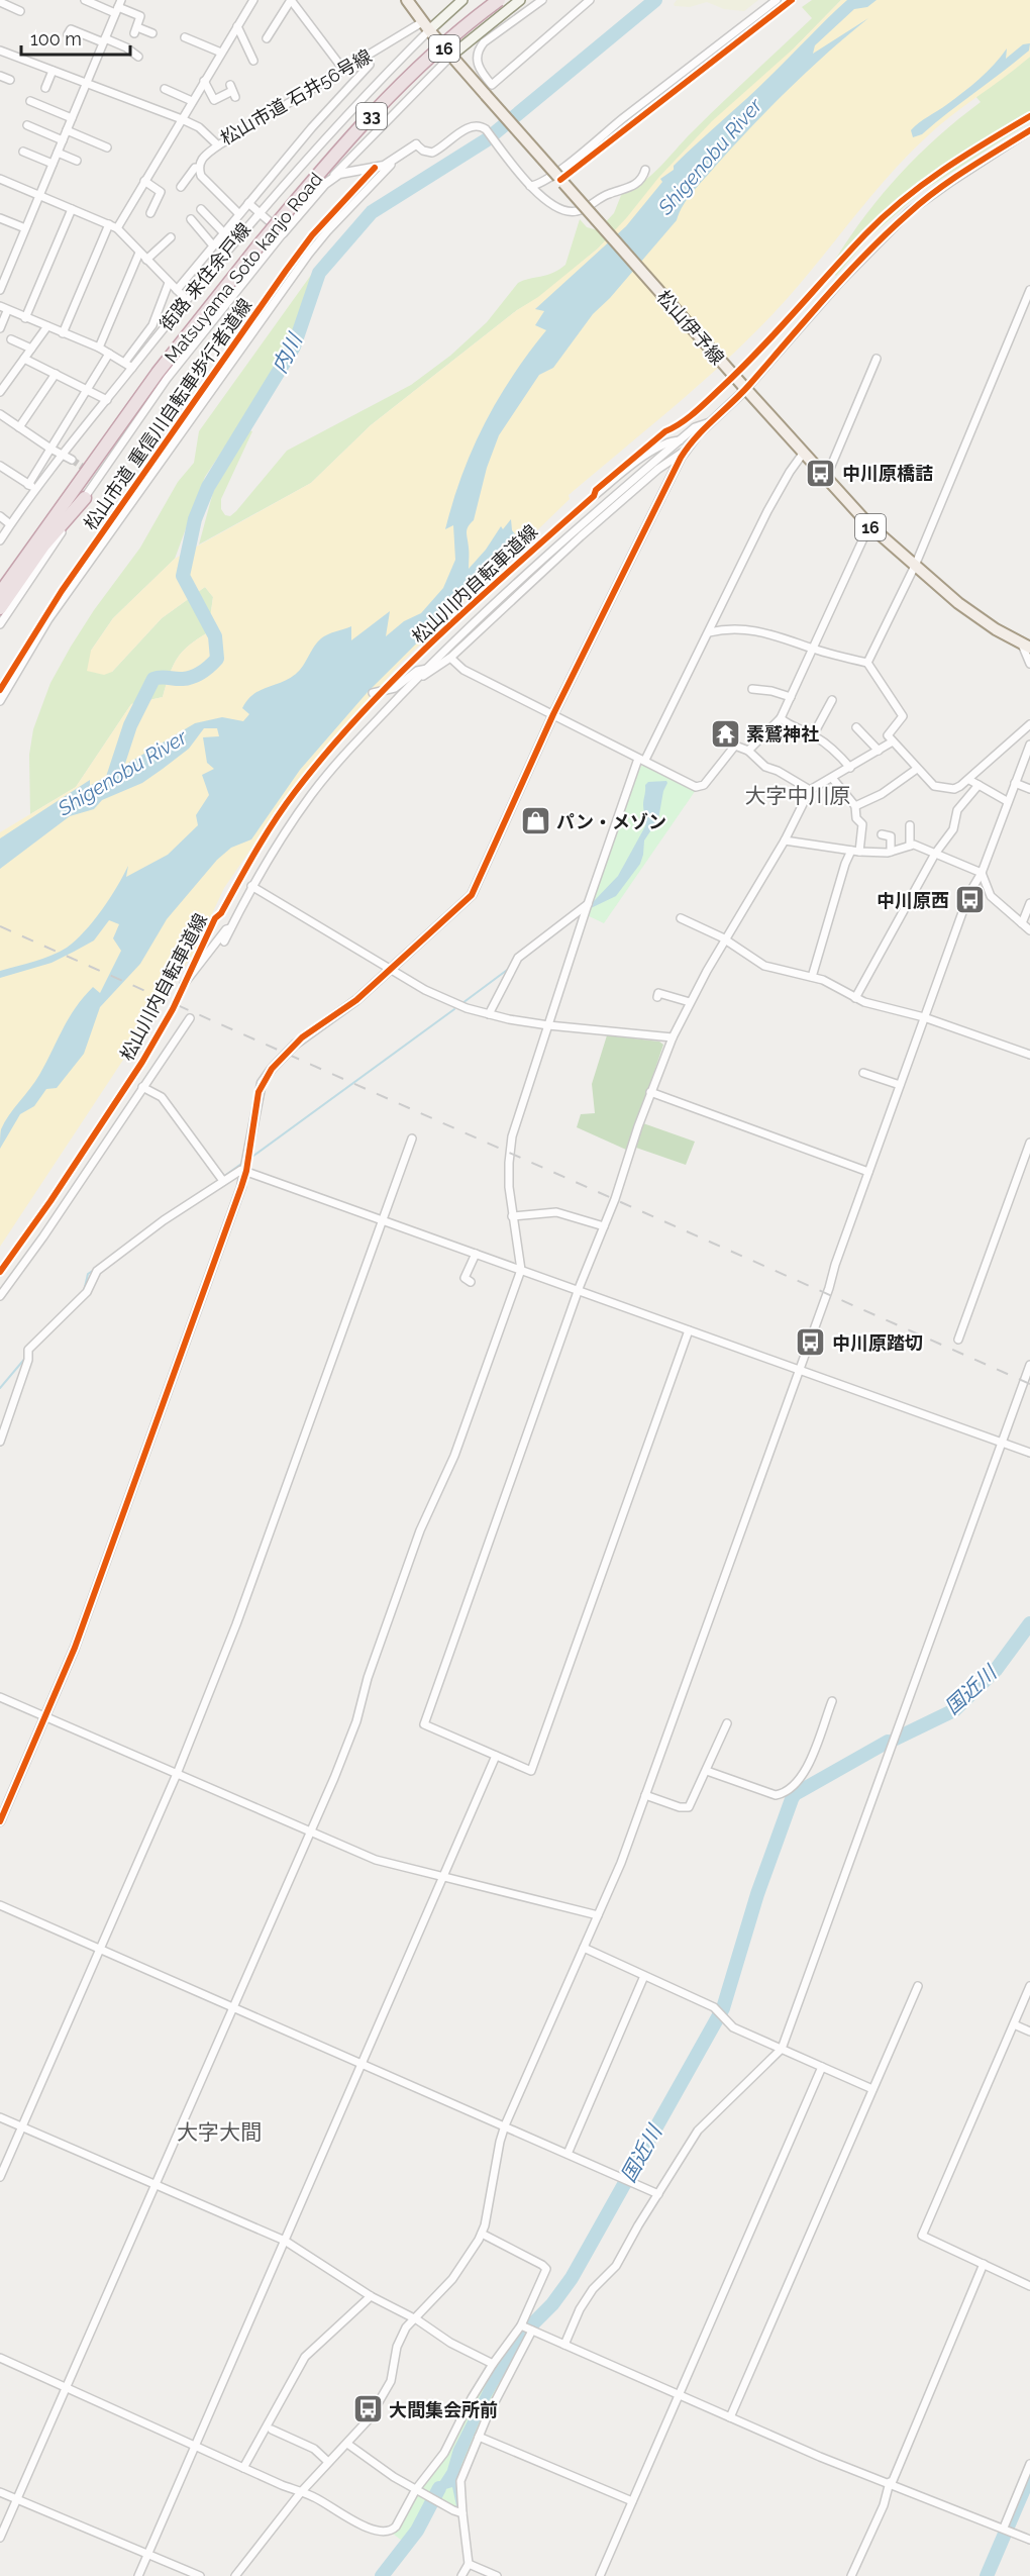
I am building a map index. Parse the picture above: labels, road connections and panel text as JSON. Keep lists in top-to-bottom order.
{
  "streets": {
    "highway": ["33", "Matsuyama Soto kanjo Road"],
    "main road": ["16", "松山伊予線"],
    "street": ["松山市道 石井56号線", "街路 来住余戸線"],
    "cycle path": ["松山市道 重信川自転車歩行者道線", "松山川内自転車道線"]
  },
  "crossings": [
    ["松山市道 石井56号線", "街路 来住余戸線"],
    ["松山市道 石井56号線", "松山伊予線"],
    ["街路 来住余戸線", "松山伊予線"]
  ],
  "districts": ["大字中川原", "大字大間"],
  "water": ["Shigenobu River", "内川", "国近川"],
  "places": {
    "bus stop": [
      "中川原橋詰",
      "中川原西",
      "中川原踏切",
      "大間集会所前"
    ],
    "temple": ["素鷲神社"],
    "shop": ["パン・メゾン"]
  },
  "scale_bar": "100 m"
}
